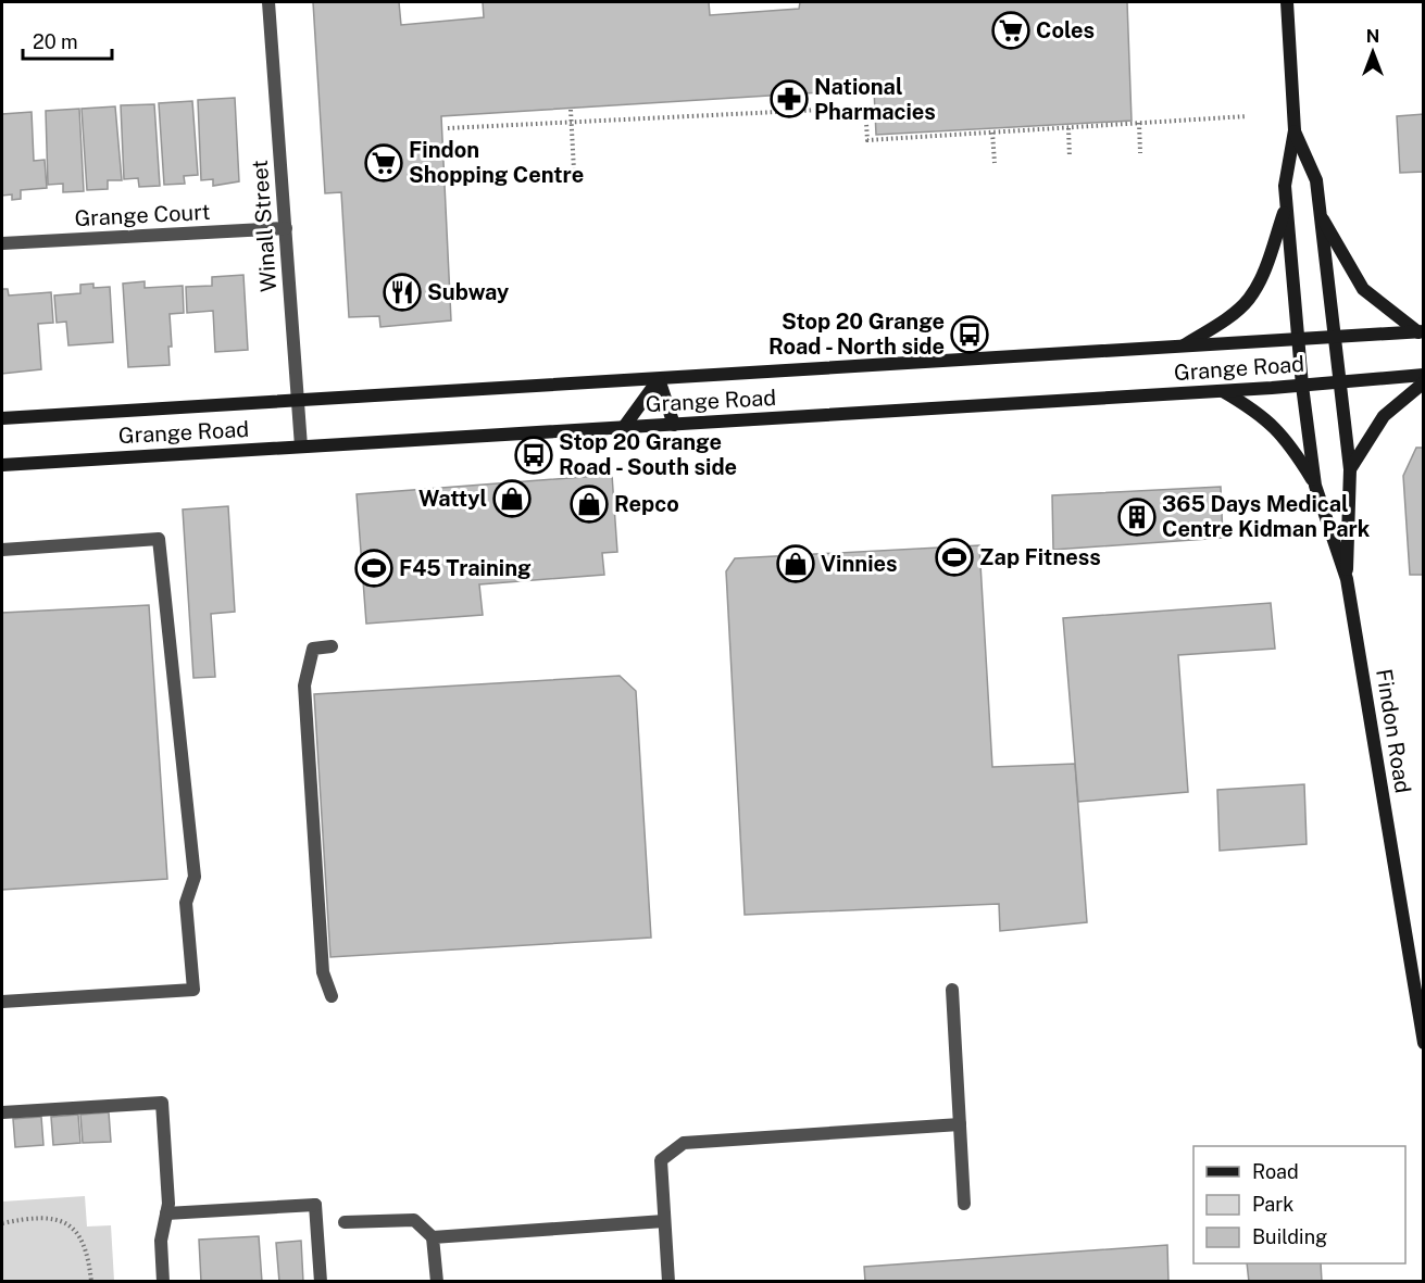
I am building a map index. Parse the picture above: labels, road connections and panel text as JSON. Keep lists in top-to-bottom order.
{
  "streets": {
    "main road": ["Grange Road", "Findon Road"],
    "street": ["Grange Court", "Winall Street"]
  },
  "crossings": [
    ["Grange Court", "Winall Street"],
    ["Winall Street", "Grange Road"],
    ["Grange Road", "Findon Road"]
  ],
  "places": {
    "supermarket": ["Coles", "Findon Shopping Centre"],
    "pharmacy": ["National Pharmacies"],
    "restaurant": ["Subway"],
    "bus stop": ["Stop 20 Grange Road - North side", "Stop 20 Grange Road - South side"],
    "shop": ["Wattyl", "Repco", "Vinnies"],
    "building": ["365 Days Medical Centre Kidman Park"],
    "sports": ["Zap Fitness", "F45 Training"]
  },
  "legend": ["Road", "Park", "Building"],
  "scale_bar": "20 m",
  "north": "top"
}
